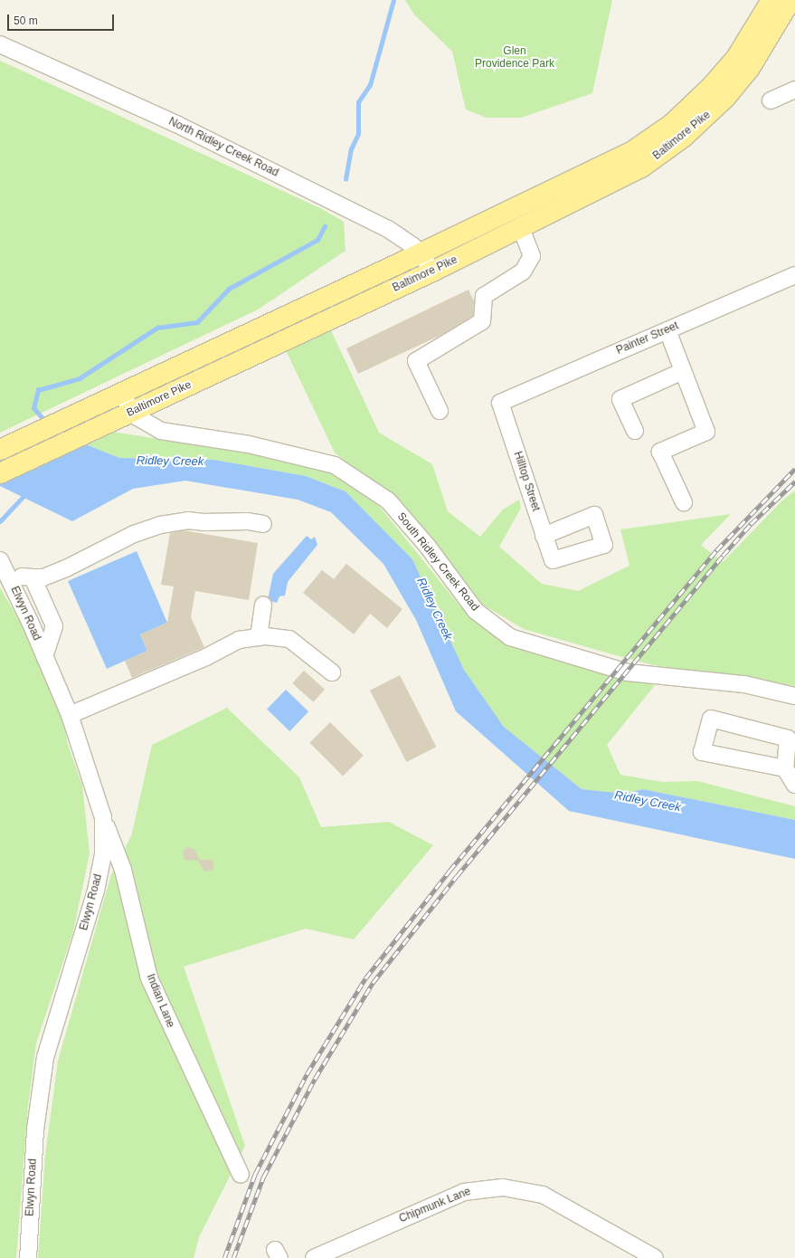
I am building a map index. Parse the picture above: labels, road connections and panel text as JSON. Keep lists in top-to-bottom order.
{
  "streets": {
    "main road": ["Baltimore Pike"],
    "street": [
      "North Ridley Creek Road",
      "Painter Street",
      "Hilltop Street",
      "South Ridley Creek Road",
      "Elwyn Road",
      "Indian Lane",
      "Chipmunk Lane"
    ]
  },
  "crossings": [
    ["Baltimore Pike", "North Ridley Creek Road"],
    ["Baltimore Pike", "South Ridley Creek Road"],
    ["Painter Street", "Hilltop Street"],
    ["Elwyn Road", "Indian Lane"]
  ],
  "water": ["Ridley Creek"],
  "parks": ["Glen Providence Park"],
  "scale_bar": "50 m"
}
